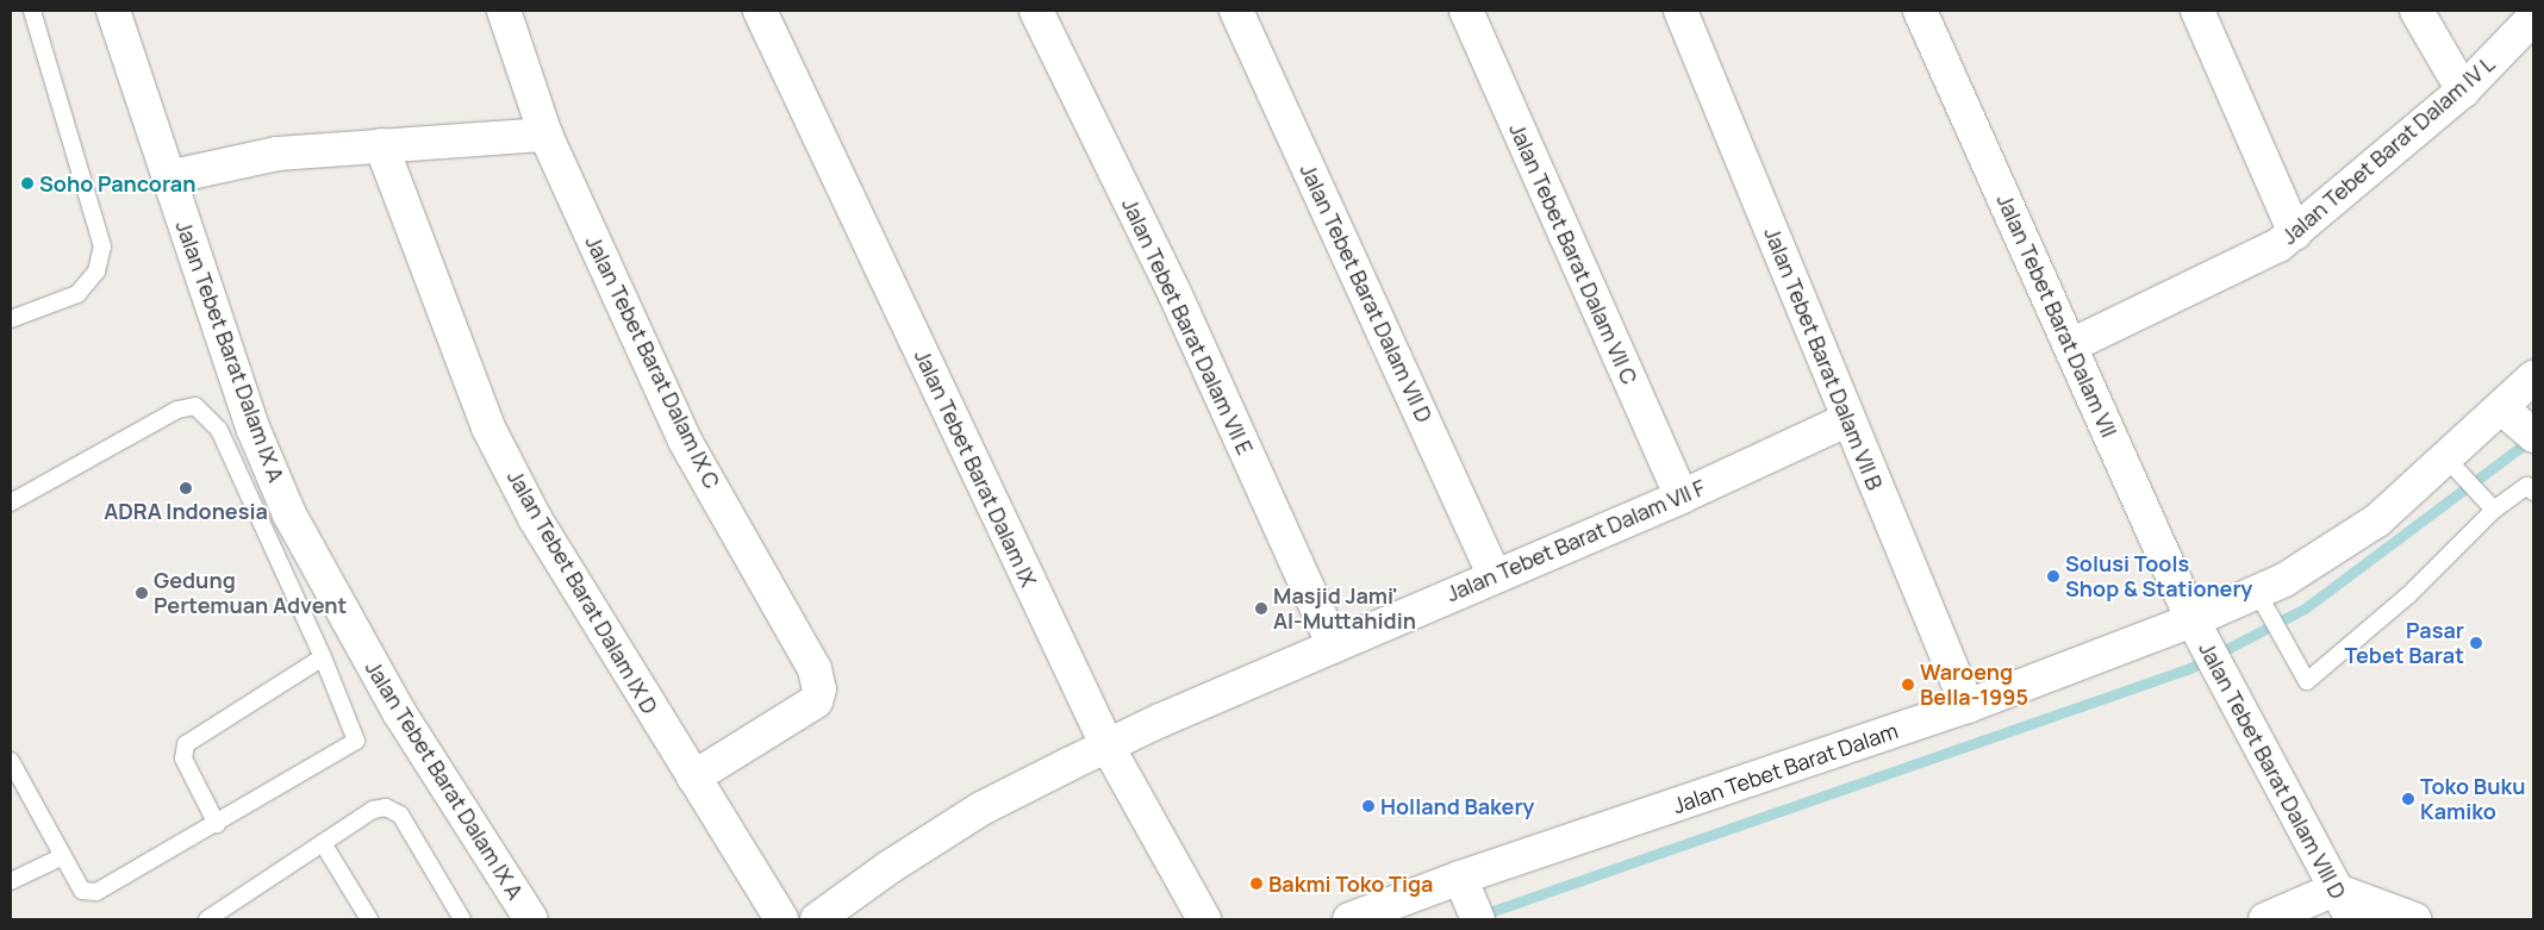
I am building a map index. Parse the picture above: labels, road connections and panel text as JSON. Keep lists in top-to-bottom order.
{
  "streets": {
    "street": [
      "Jalan Tebet Barat Dalam IV L",
      "Jalan Tebet Barat Dalam VII C",
      "Jalan Tebet Barat Dalam VII D",
      "Jalan Tebet Barat Dalam VII",
      "Jalan Tebet Barat Dalam VII E",
      "Jalan Tebet Barat Dalam IX A",
      "Jalan Tebet Barat Dalam VII B",
      "Jalan Tebet Barat Dalam IX C",
      "Jalan Tebet Barat Dalam IX",
      "Jalan Tebet Barat Dalam VII F",
      "Jalan Tebet Barat Dalam IX D",
      "Jalan Tebet Barat Dalam",
      "Jalan Tebet Barat Dalam VIII D"
    ]
  },
  "crossings": [
    ["Jalan Tebet Barat Dalam IV L", "Jalan Tebet Barat Dalam VII"],
    ["Jalan Tebet Barat Dalam VII C", "Jalan Tebet Barat Dalam VII F"],
    ["Jalan Tebet Barat Dalam VII D", "Jalan Tebet Barat Dalam VII F"],
    ["Jalan Tebet Barat Dalam VII", "Jalan Tebet Barat Dalam"],
    ["Jalan Tebet Barat Dalam VII", "Jalan Tebet Barat Dalam VIII D"],
    ["Jalan Tebet Barat Dalam VII E", "Jalan Tebet Barat Dalam VII F"],
    ["Jalan Tebet Barat Dalam VII B", "Jalan Tebet Barat Dalam VII F"],
    ["Jalan Tebet Barat Dalam VII B", "Jalan Tebet Barat Dalam"],
    ["Jalan Tebet Barat Dalam IX C", "Jalan Tebet Barat Dalam IX D"],
    ["Jalan Tebet Barat Dalam IX", "Jalan Tebet Barat Dalam VII F"],
    ["Jalan Tebet Barat Dalam", "Jalan Tebet Barat Dalam VIII D"]
  ],
  "places": [
    "Soho Pancoran",
    "ADRA Indonesia",
    "Solusi Tools Shop & Stationery",
    "Gedung Pertemuan Advent",
    "Masjid Jami' Al-Muttahidin",
    "Pasar Tebet Barat",
    "Waroeng Bella-1995",
    "Toko Buku Kamiko",
    "Holland Bakery",
    "Bakmi Toko Tiga"
  ]
}
